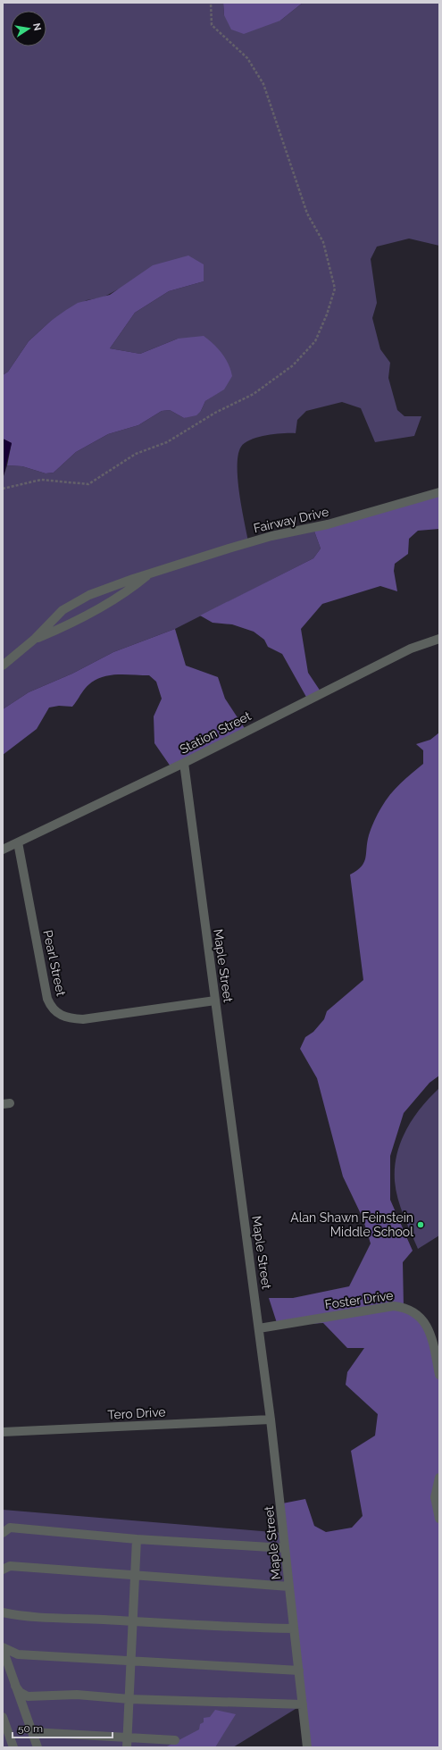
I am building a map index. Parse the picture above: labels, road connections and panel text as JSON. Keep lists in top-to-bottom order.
{
  "streets": {
    "street": [
      "Fairway Drive",
      "Station Street",
      "Pearl Street",
      "Maple Street",
      "Foster Drive",
      "Tero Drive"
    ]
  },
  "crossings": [
    ["Station Street", "Pearl Street"],
    ["Station Street", "Maple Street"],
    ["Pearl Street", "Maple Street"],
    ["Maple Street", "Foster Drive"],
    ["Maple Street", "Tero Drive"]
  ],
  "places": ["Alan Shawn Feinstein Middle School"],
  "scale_bar": "50 m",
  "north": "right"
}
